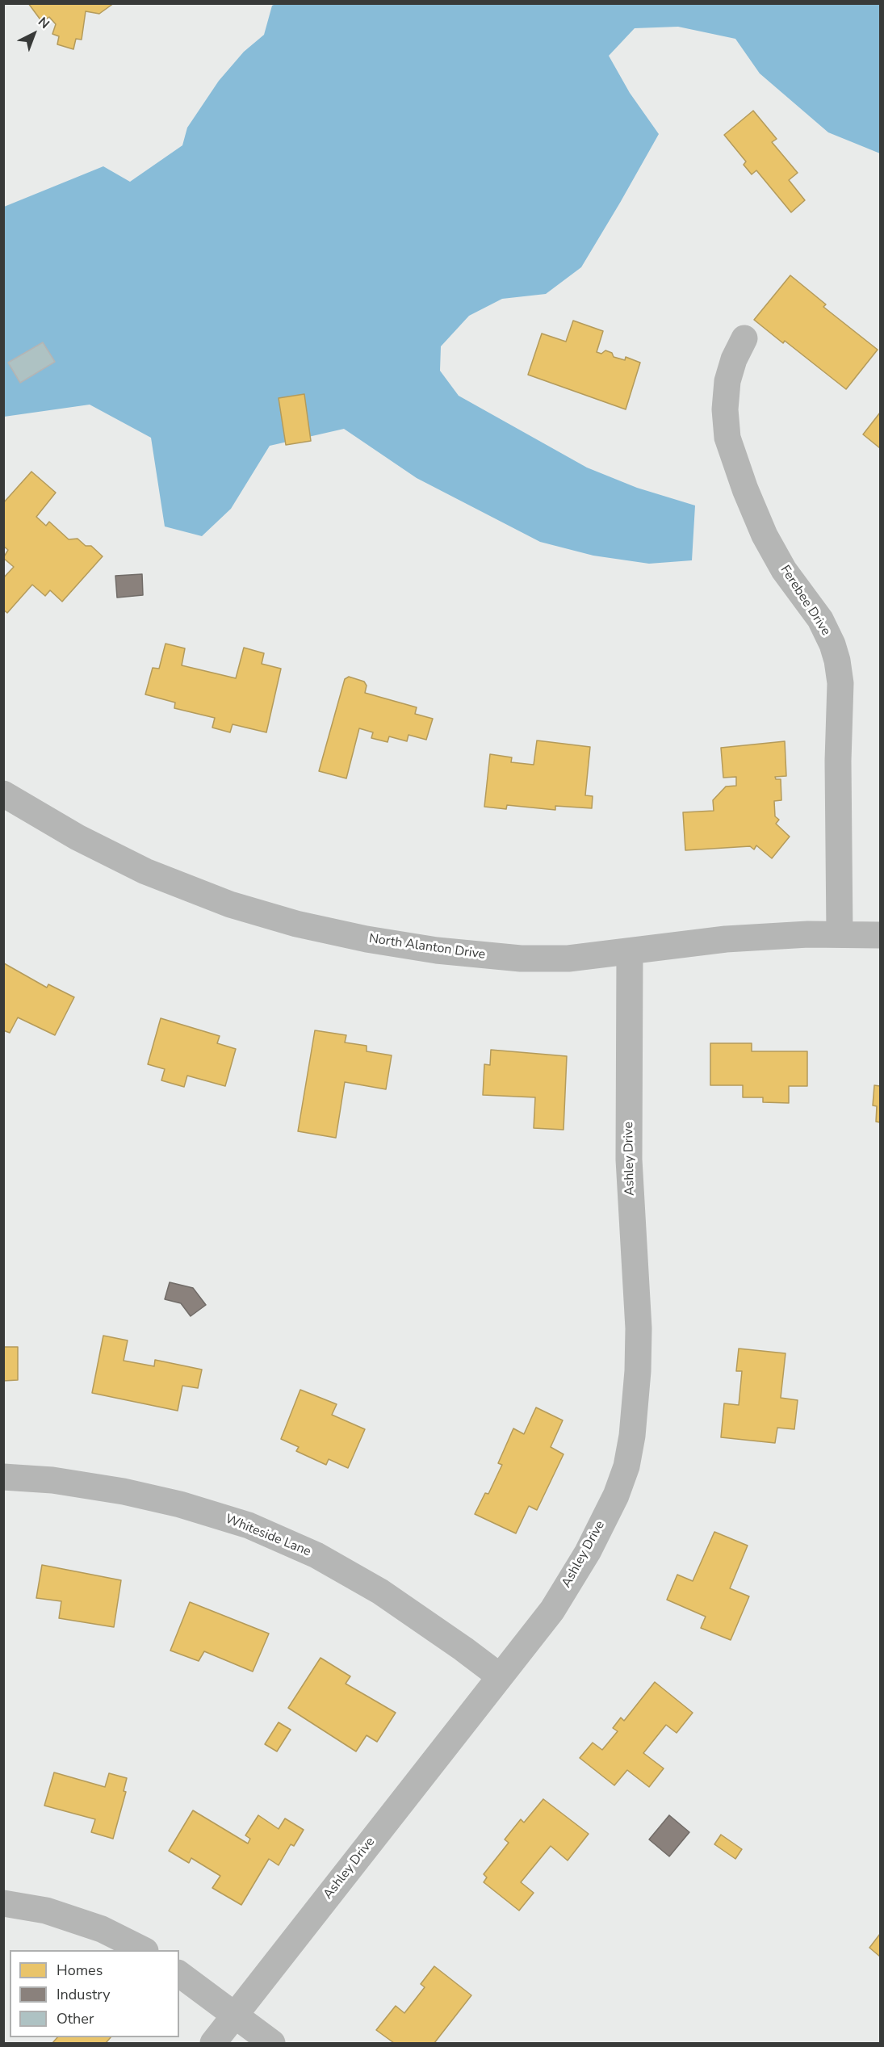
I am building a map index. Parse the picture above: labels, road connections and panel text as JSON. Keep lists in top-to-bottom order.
{
  "streets": {
    "street": [
      "Ferebee Drive",
      "North Alanton Drive",
      "Ashley Drive",
      "Whiteside Lane"
    ]
  },
  "crossings": [
    ["Ferebee Drive", "North Alanton Drive"],
    ["North Alanton Drive", "Ashley Drive"],
    ["Ashley Drive", "Whiteside Lane"]
  ],
  "legend": ["Homes", "Industry", "Other"],
  "north": "top right"
}
